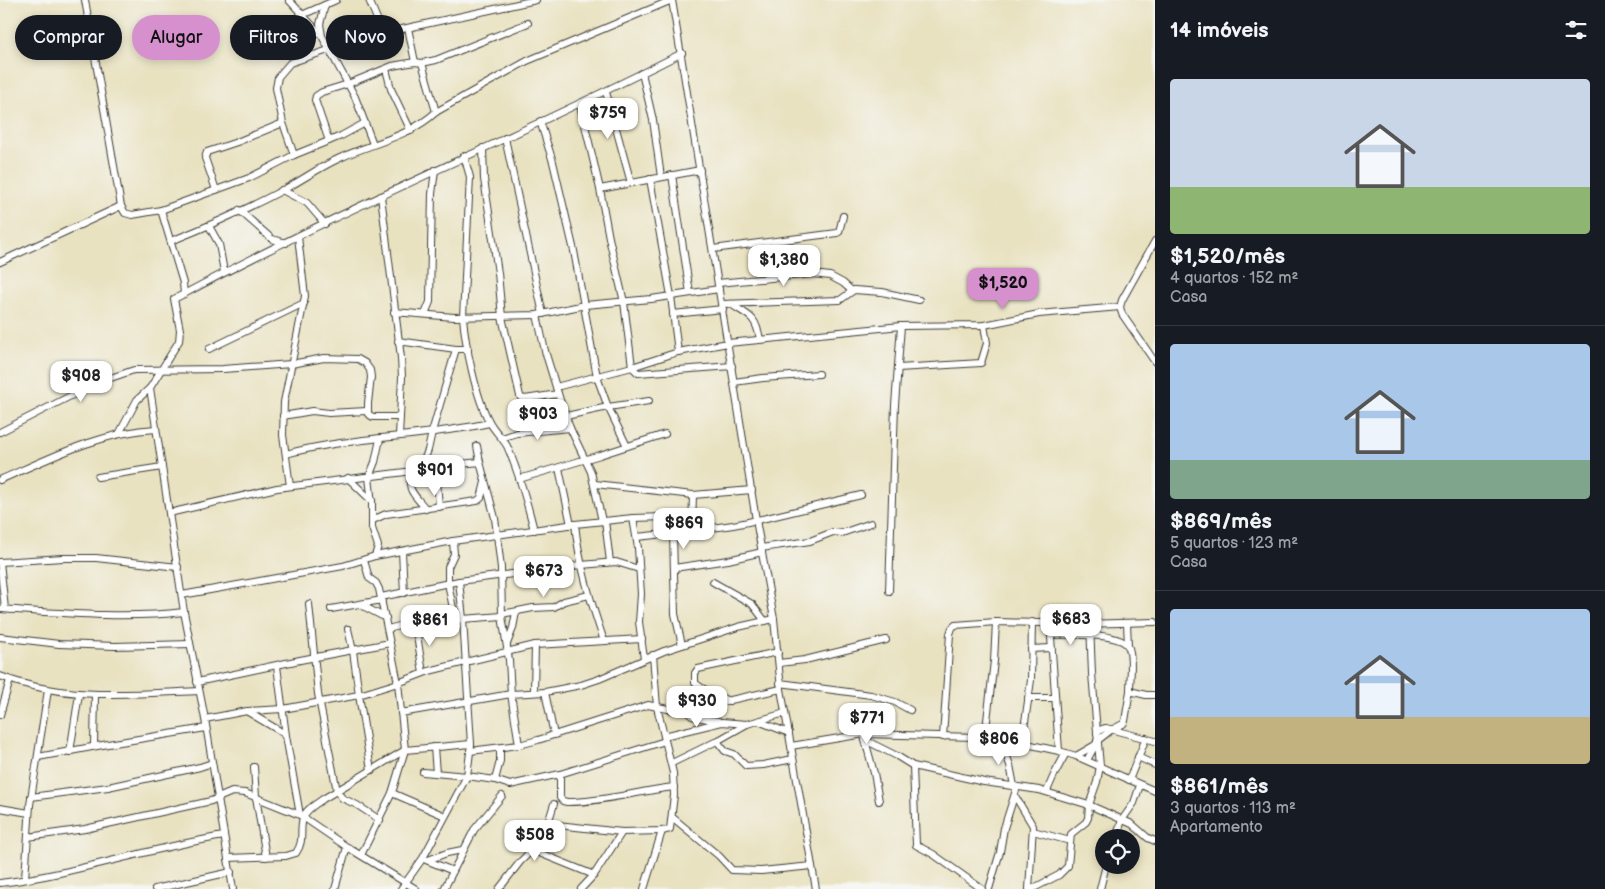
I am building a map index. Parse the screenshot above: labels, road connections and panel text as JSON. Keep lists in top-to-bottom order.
{
  "page": {
    "heading": "14 imóveis",
    "chip": [
      "Comprar",
      "Alugar",
      "Filtros",
      "Novo"
    ],
    "list": [
      {
        "name": "$1,520/mês",
        "note": "4 quartos · 152 m² · Casa"
      },
      {
        "name": "$869/mês",
        "note": "5 quartos · 123 m² · Casa"
      },
      {
        "name": "$861/mês",
        "note": "3 quartos · 113 m² · Apartamento"
      }
    ],
    "price": [
      "$759",
      "$1,380",
      "$1,520",
      "$908",
      "$903",
      "$901",
      "$869",
      "$673",
      "$683",
      "$861",
      "$930",
      "$771",
      "$806",
      "$508"
    ]
  }
}
